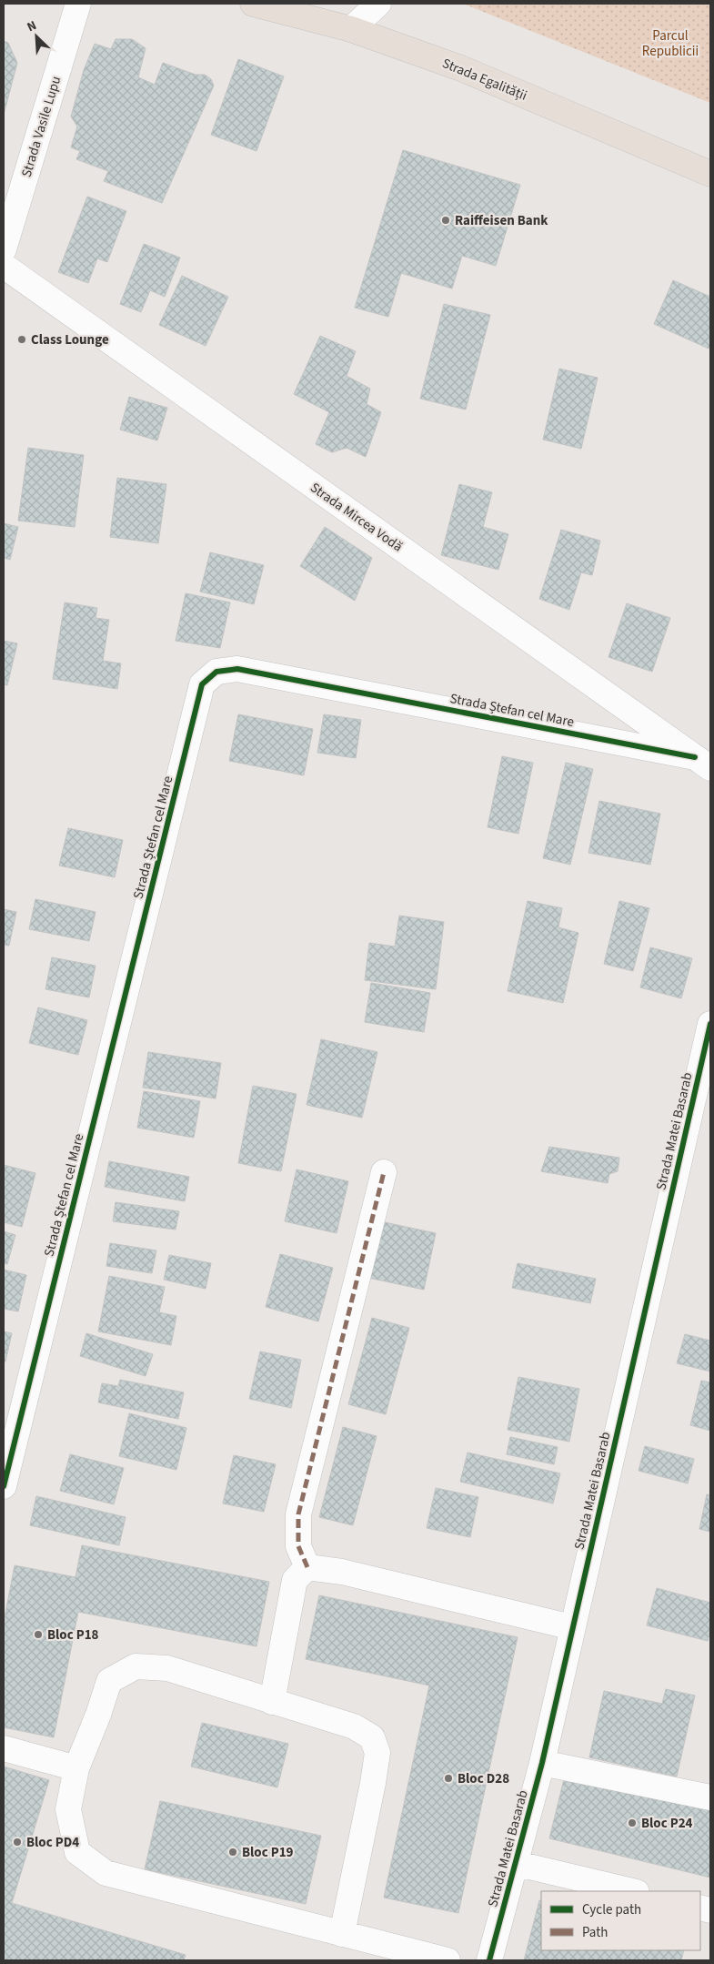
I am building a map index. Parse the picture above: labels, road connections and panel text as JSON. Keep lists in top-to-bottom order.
{
  "streets": {
    "main road": ["Strada Egalității"],
    "street": [
      "Strada Vasile Lupu",
      "Strada Mircea Vodă",
      "Strada Ștefan cel Mare",
      "Strada Matei Basarab"
    ]
  },
  "crossings": [
    ["Strada Mircea Vodă", "Strada Ștefan cel Mare"]
  ],
  "parks": ["Parcul Republicii"],
  "places": [
    "Raiffeisen Bank",
    "Class Lounge",
    "Bloc P18",
    "Bloc D28",
    "Bloc P24",
    "Bloc PD4",
    "Bloc P19"
  ],
  "legend": ["Cycle path", "Path"],
  "north": "top left"
}
